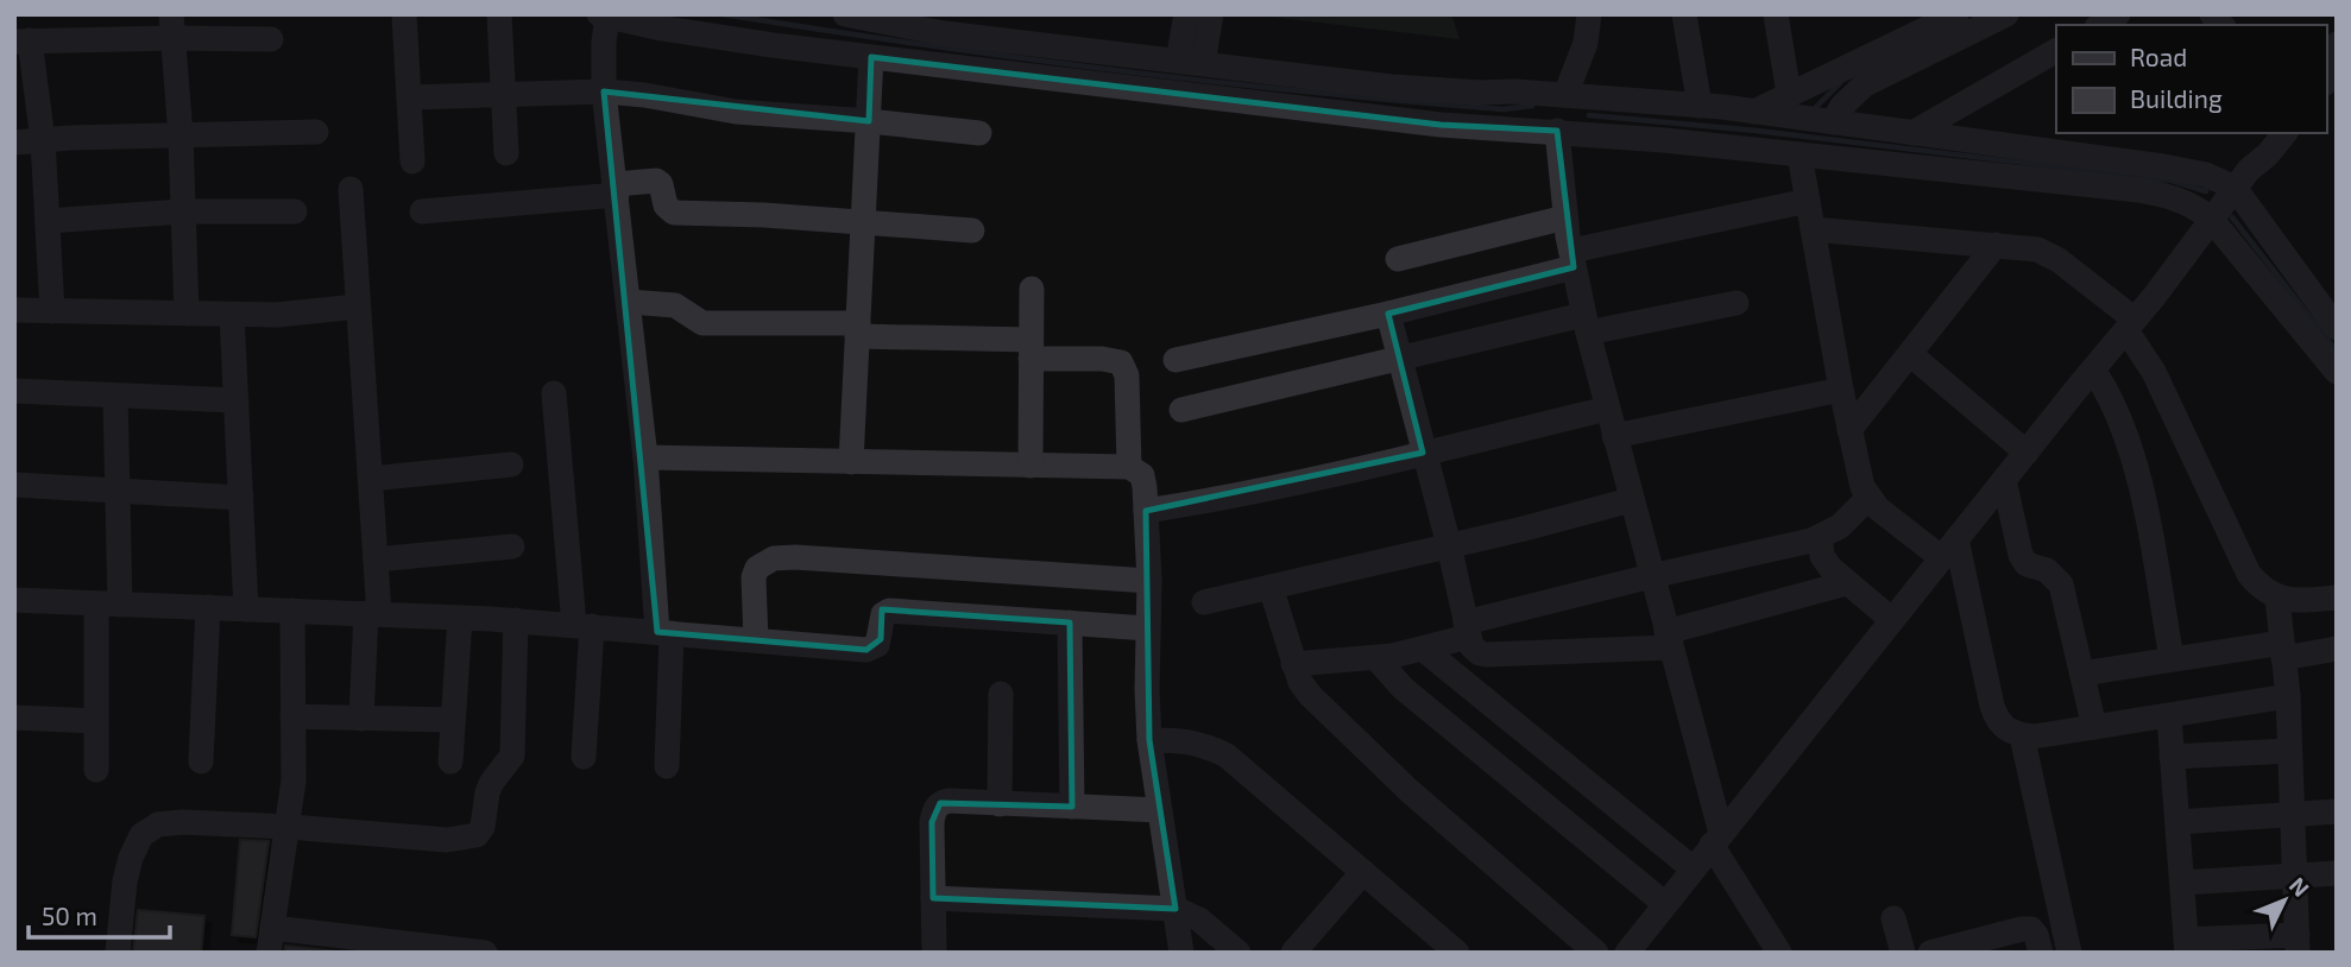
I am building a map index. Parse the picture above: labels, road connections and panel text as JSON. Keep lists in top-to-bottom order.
{
  "legend": ["Road", "Building"],
  "scale_bar": "50 m",
  "north": "top right"
}
